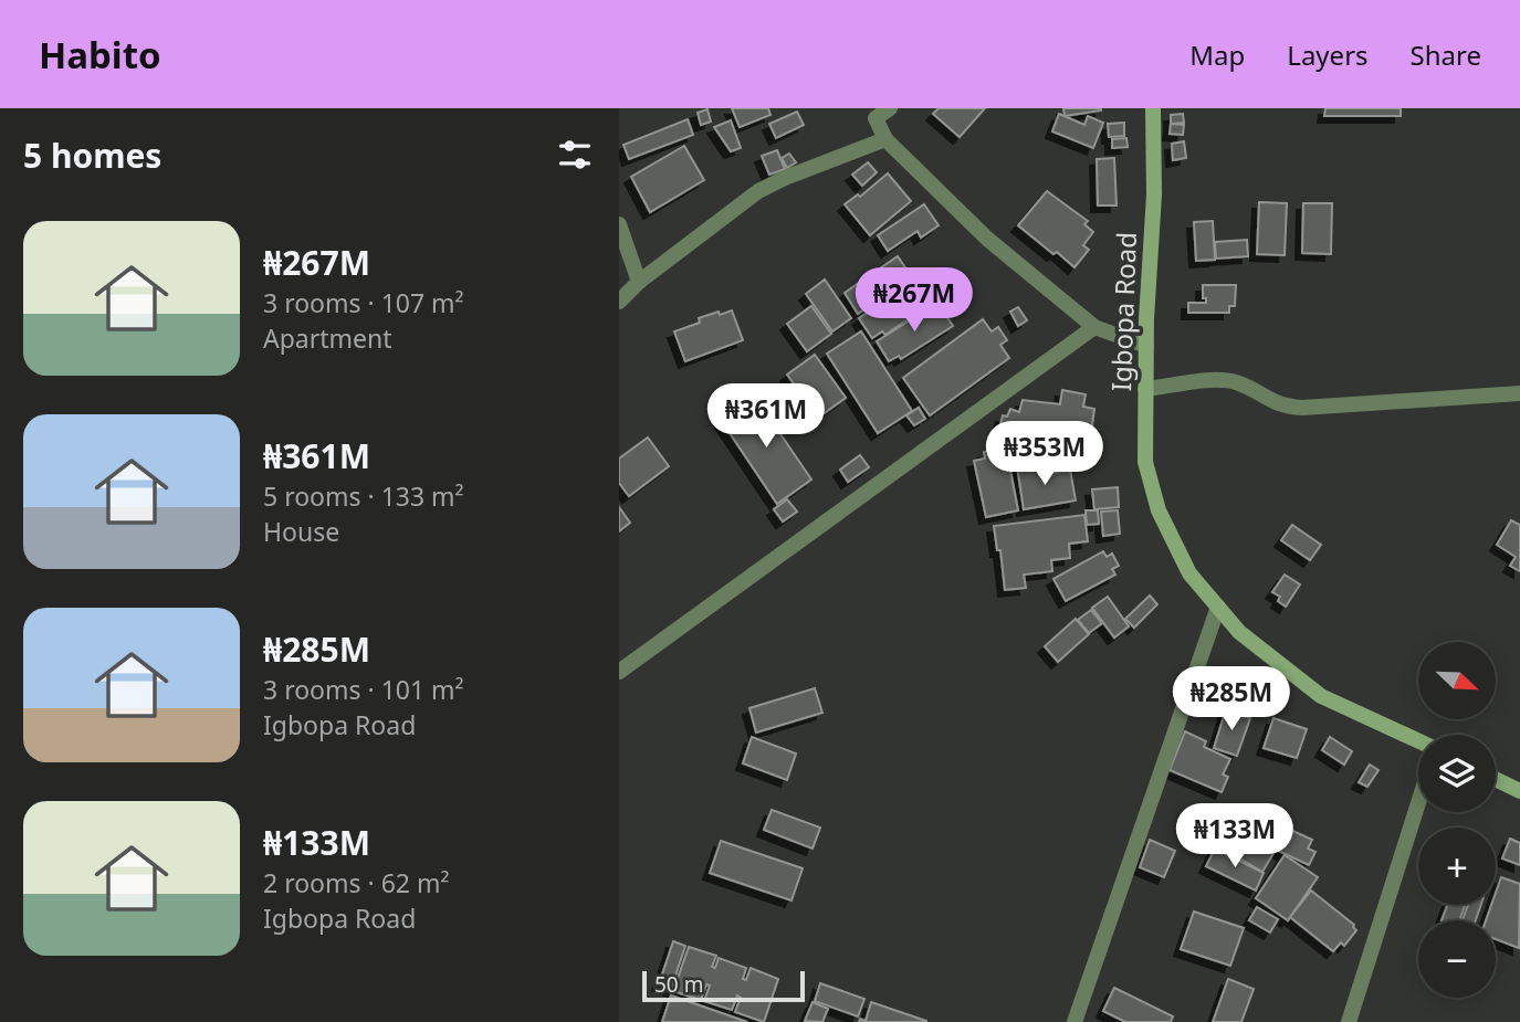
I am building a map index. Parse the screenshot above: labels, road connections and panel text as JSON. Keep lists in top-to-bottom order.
{
  "streets": {
    "street": ["Igbopa Road"]
  },
  "scale_bar": "50 m",
  "north": "bottom right",
  "page": {
    "header": "Habito",
    "nav": ["Map", "Layers", "Share"],
    "heading": "5 homes",
    "list": [
      {
        "name": "₦267M",
        "note": "3 rooms · 107 m² · Apartment"
      },
      {
        "name": "₦361M",
        "note": "5 rooms · 133 m² · House"
      },
      {
        "name": "₦285M",
        "note": "3 rooms · 101 m² · Igbopa Road"
      },
      {
        "name": "₦133M",
        "note": "2 rooms · 62 m² · Igbopa Road"
      }
    ],
    "price": [
      "₦267M",
      "₦361M",
      "₦353M",
      "₦285M",
      "₦133M"
    ],
    "map_buttons": ["+", "−"],
    "scale": "50 m"
  }
}
